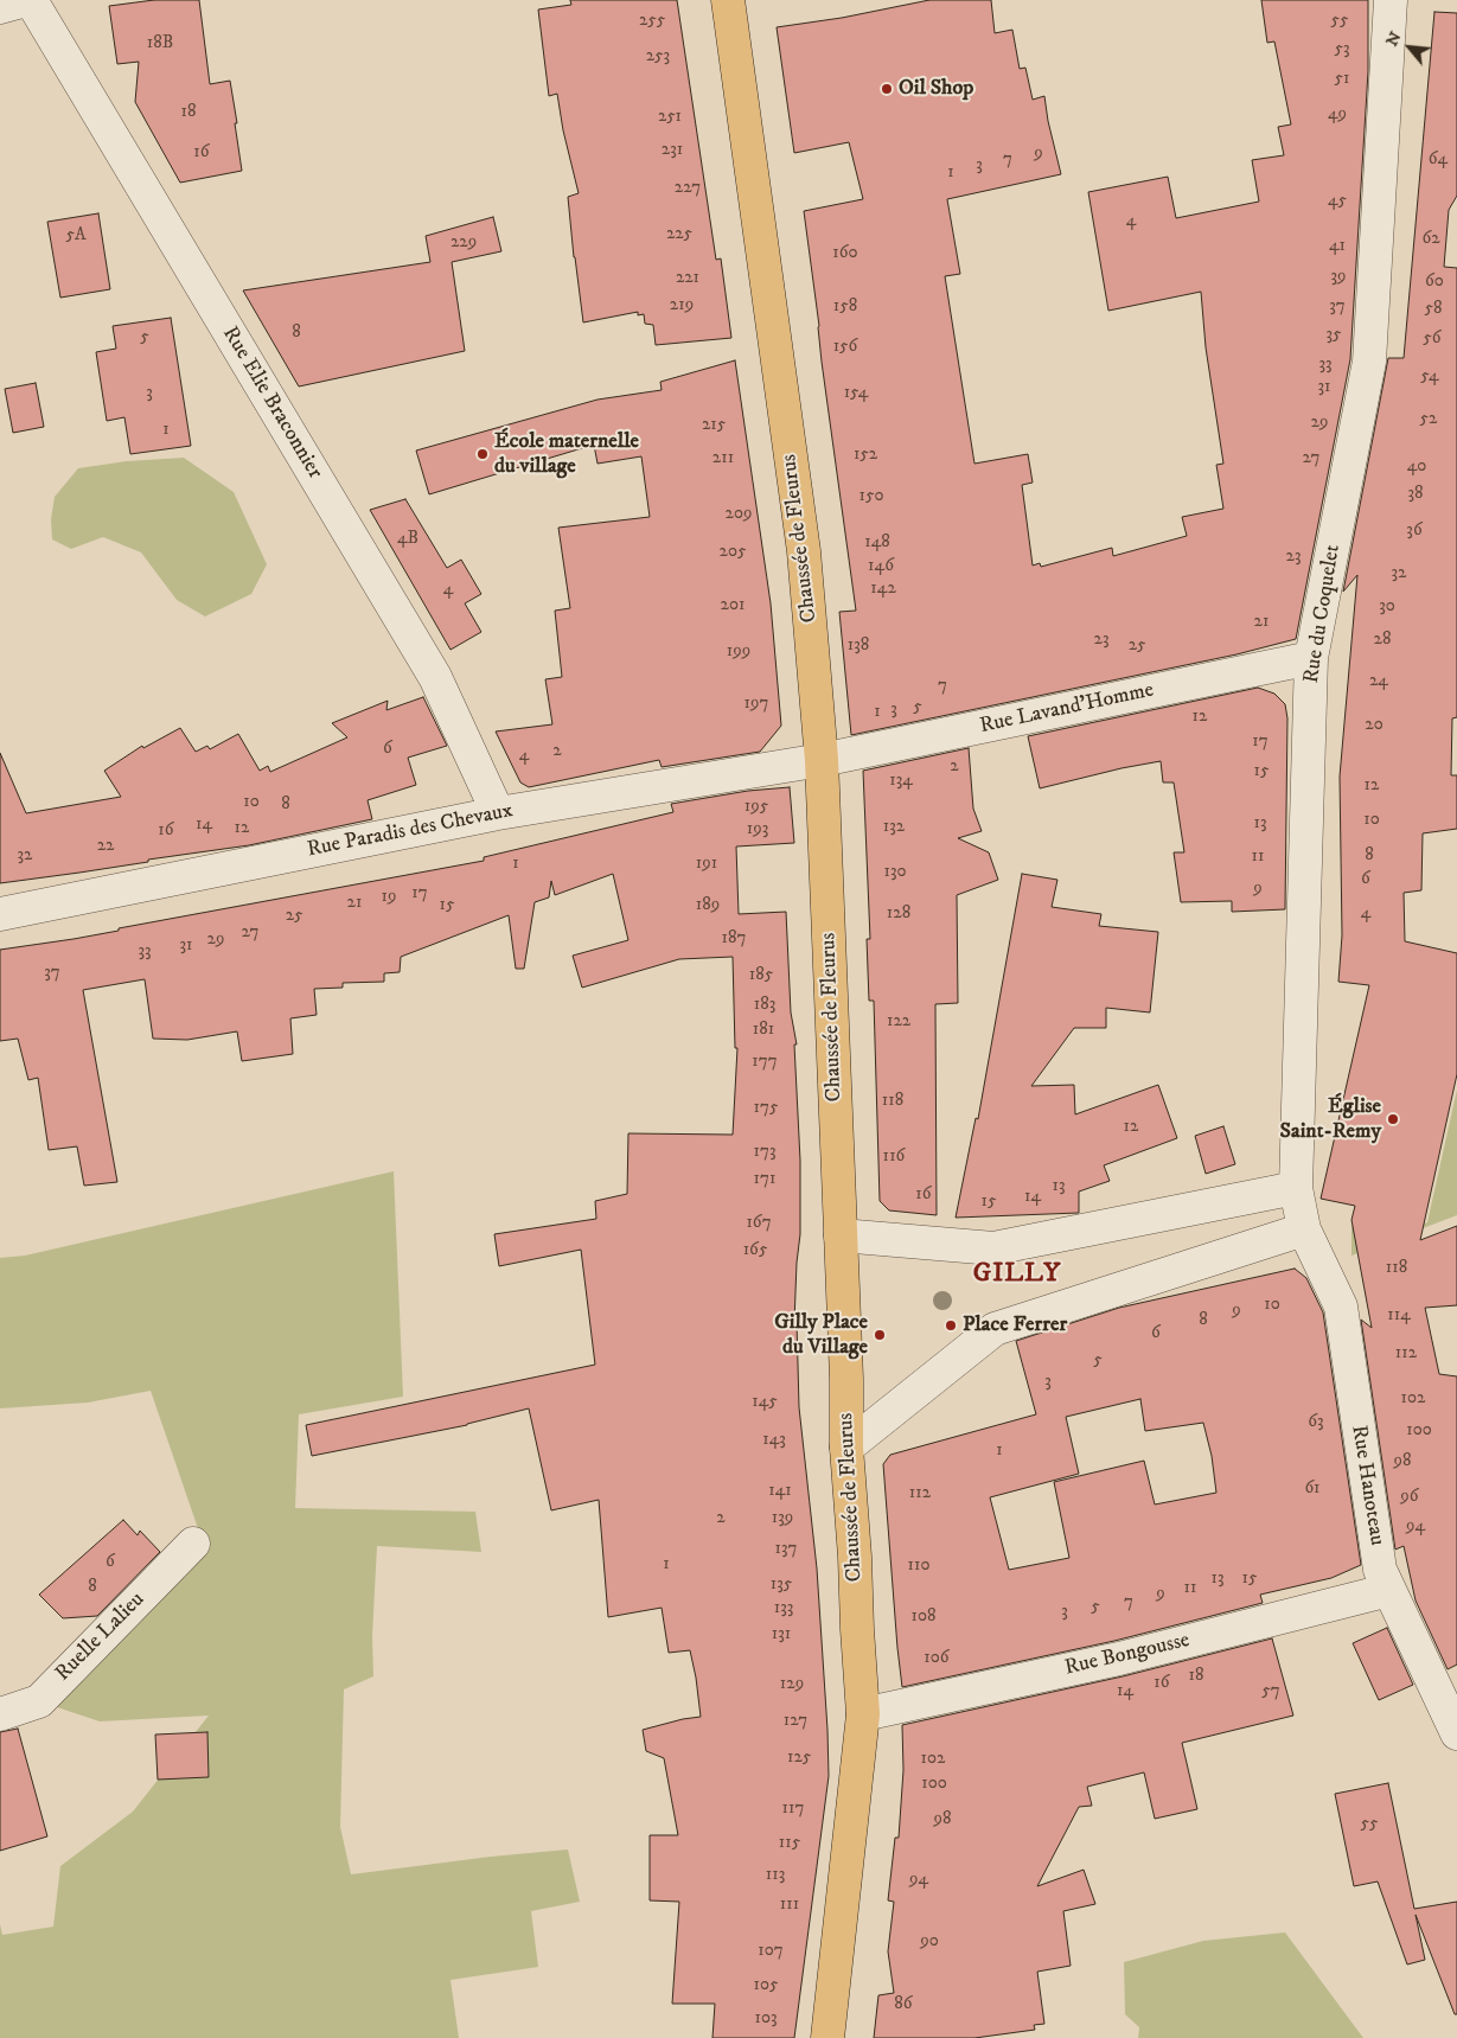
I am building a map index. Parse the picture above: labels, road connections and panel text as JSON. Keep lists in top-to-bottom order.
{
  "streets": {
    "main road": ["Chaussée de Fleurus"],
    "street": [
      "Rue Elie Braconnier",
      "Rue du Coquelet",
      "Rue Lavand'Homme",
      "Rue Paradis des Chevaux",
      "Rue Hanoteau",
      "Ruelle Lalieu",
      "Rue Bongousse"
    ]
  },
  "crossings": [
    ["Rue Elie Braconnier", "Rue Paradis des Chevaux"],
    ["Chaussée de Fleurus", "Rue Lavand'Homme"],
    ["Chaussée de Fleurus", "Rue Paradis des Chevaux"],
    ["Chaussée de Fleurus", "Rue Bongousse"],
    ["Rue du Coquelet", "Rue Lavand'Homme"],
    ["Rue du Coquelet", "Rue Hanoteau"],
    ["Rue Lavand'Homme", "Rue Paradis des Chevaux"],
    ["Rue Hanoteau", "Rue Bongousse"]
  ],
  "districts": ["GILLY"],
  "places": [
    "Oil Shop",
    "École maternelle du village",
    "Église Saint-Remy",
    "Place Ferrer",
    "Gilly Place du Village"
  ],
  "house_numbers": [
    "255",
    "55",
    "18B",
    "53",
    "253",
    "51",
    "18",
    "49",
    "251",
    "231",
    "16",
    "9",
    "7",
    "64",
    "3",
    "1",
    "227",
    "45",
    "4",
    "225",
    "5A",
    "62",
    "229",
    "41",
    "160",
    "39",
    "221",
    "60",
    "219",
    "158",
    "37",
    "58",
    "8",
    "35",
    "5",
    "56",
    "156",
    "33",
    "54",
    "31",
    "3",
    "154",
    "52",
    "29",
    "215",
    "1",
    "152",
    "211",
    "27",
    "40",
    "38",
    "150",
    "209",
    "36",
    "4B",
    "148",
    "205",
    "23",
    "146",
    "32",
    "142",
    "4",
    "201",
    "30",
    "21",
    "23",
    "28",
    "138",
    "25",
    "199",
    "24",
    "7",
    "197",
    "5",
    "3",
    "1",
    "12",
    "20",
    "17",
    "6",
    "2",
    "4",
    "2",
    "15",
    "134",
    "12",
    "10",
    "8",
    "195",
    "10",
    "13",
    "14",
    "132",
    "12",
    "193",
    "16",
    "22",
    "32",
    "8",
    "11",
    "1",
    "191",
    "130",
    "6",
    "9",
    "17",
    "19",
    "21",
    "15",
    "189",
    "128",
    "4",
    "25",
    "27",
    "187",
    "29",
    "31",
    "33",
    "37",
    "185",
    "183",
    "122",
    "181",
    "177",
    "118",
    "175",
    "12",
    "173",
    "116",
    "171",
    "13",
    "16",
    "14",
    "15",
    "167",
    "165",
    "118",
    "10",
    "9",
    "114",
    "8",
    "6",
    "112",
    "5",
    "3",
    "102",
    "145",
    "63",
    "100",
    "143",
    "1",
    "98",
    "61",
    "141",
    "112",
    "96",
    "2",
    "139",
    "94",
    "137",
    "6",
    "1",
    "110",
    "13",
    "15",
    "135",
    "8",
    "11",
    "9",
    "7",
    "5",
    "133",
    "3",
    "108",
    "131",
    "106",
    "18",
    "16",
    "129",
    "14",
    "57",
    "127",
    "125",
    "102",
    "100",
    "117",
    "98",
    "55",
    "115",
    "113",
    "94",
    "111",
    "90",
    "107",
    "105",
    "86",
    "103"
  ],
  "north": "top left"
}
